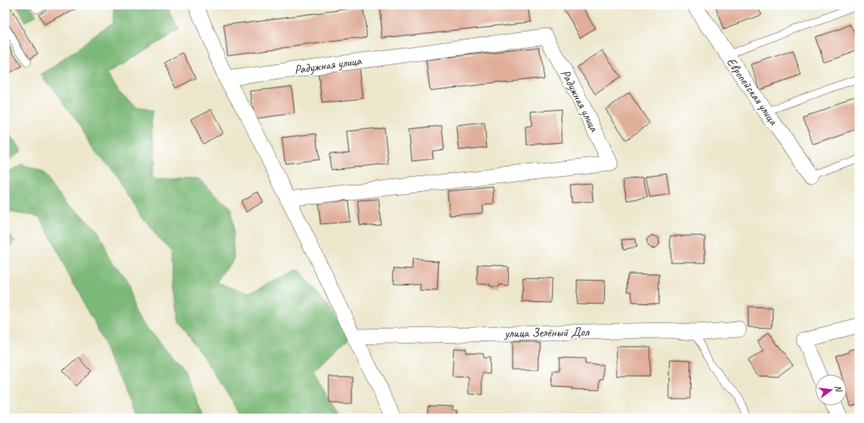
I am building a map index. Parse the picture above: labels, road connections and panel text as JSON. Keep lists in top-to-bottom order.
{
  "streets": {
    "street": ["Радужная улица", "Европейская улица", "улица Зелёный Дол"]
  },
  "north": "right"
}
